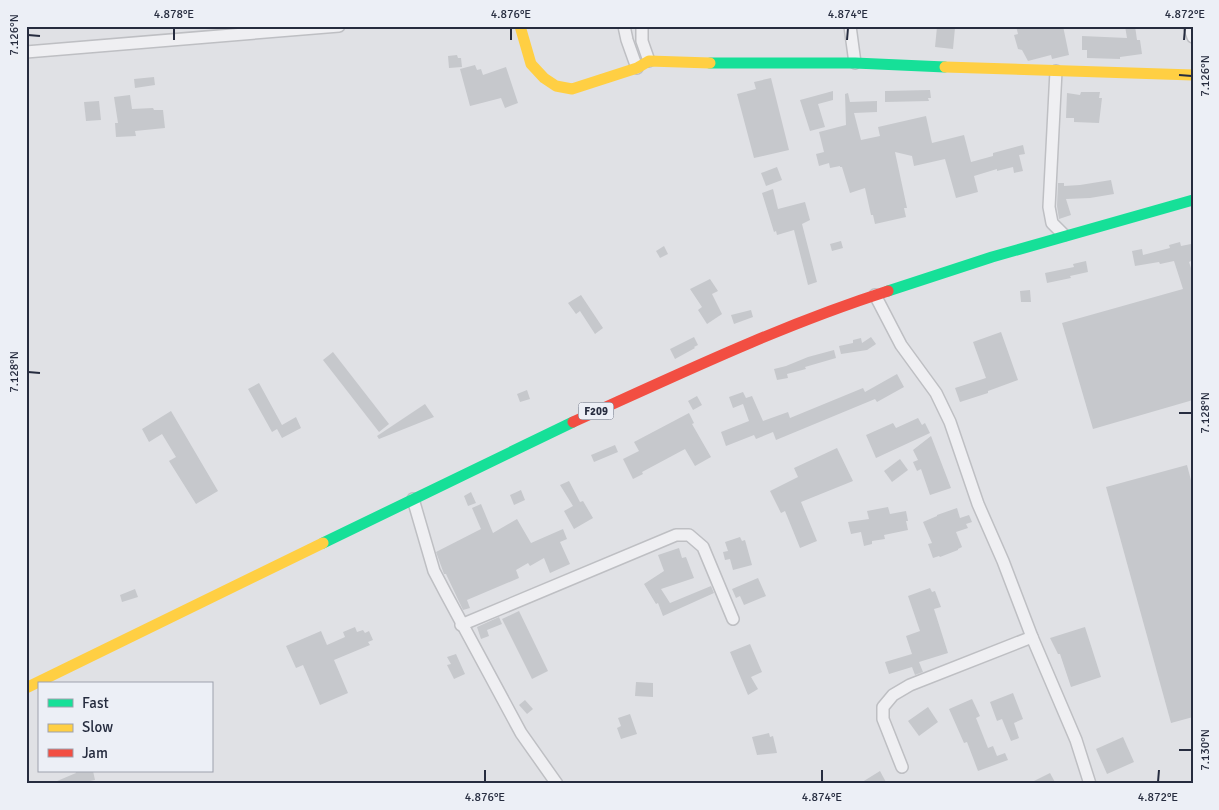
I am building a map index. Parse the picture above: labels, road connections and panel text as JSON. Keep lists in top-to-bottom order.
{
  "streets": {
    "main road": ["F209"]
  },
  "legend": ["Fast", "Slow", "Jam"],
  "coordinates": [
    "4.878°E",
    "4.876°E",
    "4.874°E",
    "4.872°E",
    "7.126°N",
    "7.128°N",
    "7.130°N"
  ]
}
